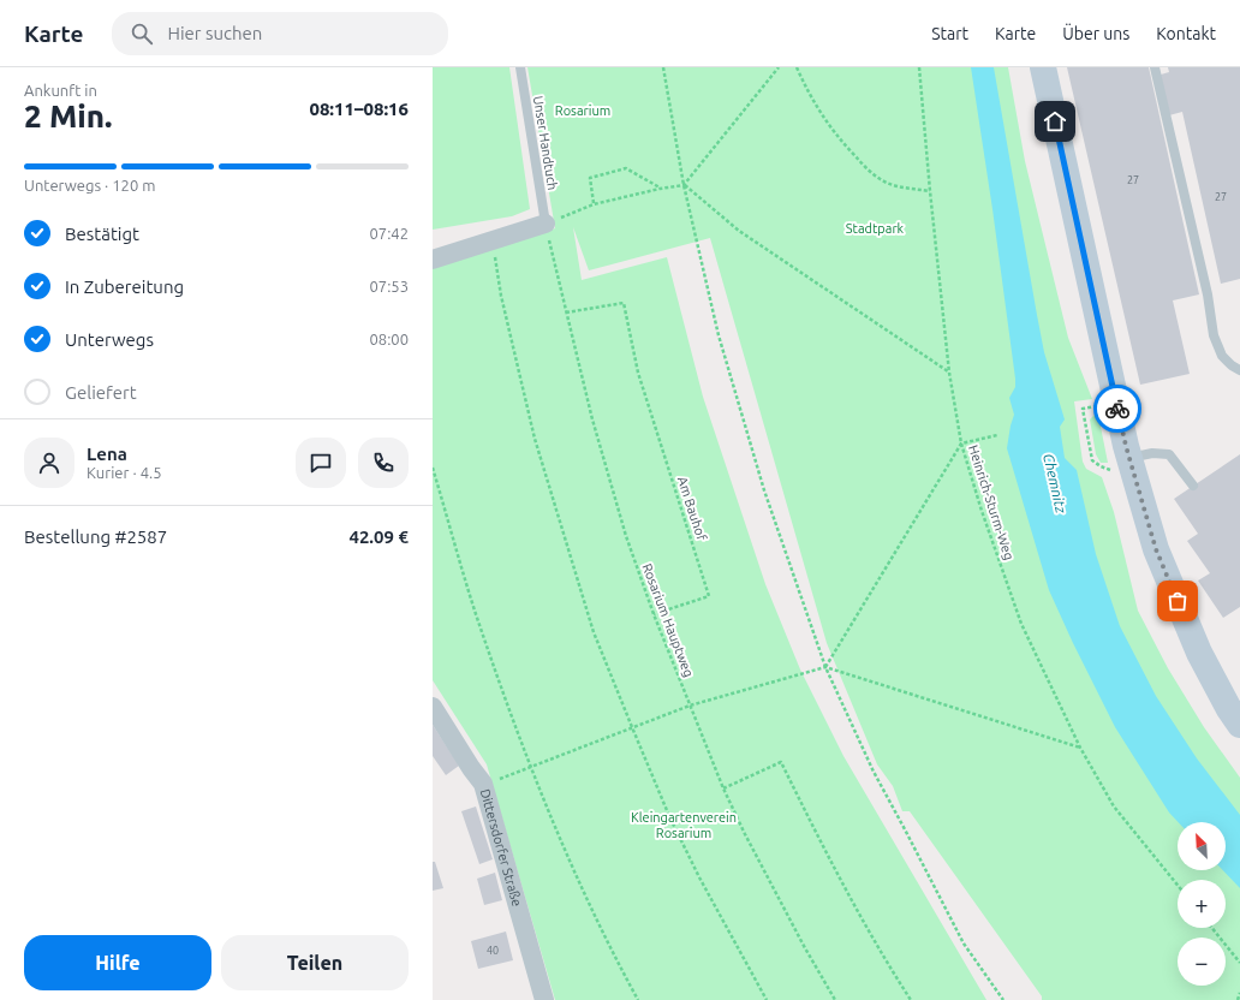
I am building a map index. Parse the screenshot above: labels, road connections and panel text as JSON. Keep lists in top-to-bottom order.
{
  "streets": {
    "street": ["Dittersdorfer Straße"],
    "lane": ["Unser Handtuch"],
    "path": ["Heinrich-Sturm-Weg", "Am Bauhof", "Rosarium Hauptweg"]
  },
  "crossings": [
    ["Unser Handtuch", "Rosarium Hauptweg"],
    ["Am Bauhof", "Rosarium Hauptweg"]
  ],
  "water": ["Chemnitz"],
  "parks": ["Rosarium", "Stadtpark", "Kleingartenverein Rosarium"],
  "house_numbers": ["27", "27", "40"],
  "north": "top left",
  "page": {
    "header": "Karte",
    "search": "Hier suchen",
    "nav": [
      "Start",
      "Karte",
      "Über uns",
      "Kontakt"
    ],
    "heading": ["2 Min.", "Ankunft in", "08:11–08:16"],
    "panel": [
      "Lena",
      "Kurier · 4.5",
      "Bestellung #2587",
      "42.09 €"
    ],
    "bar": "Unterwegs · 120 m",
    "list": [
      ["Bestätigt", "07:42"],
      ["In Zubereitung", "07:53"],
      ["Unterwegs", "08:00"],
      "Geliefert"
    ],
    "map_buttons": ["+", "−"],
    "buttons": ["Hilfe", "Teilen"]
  }
}
